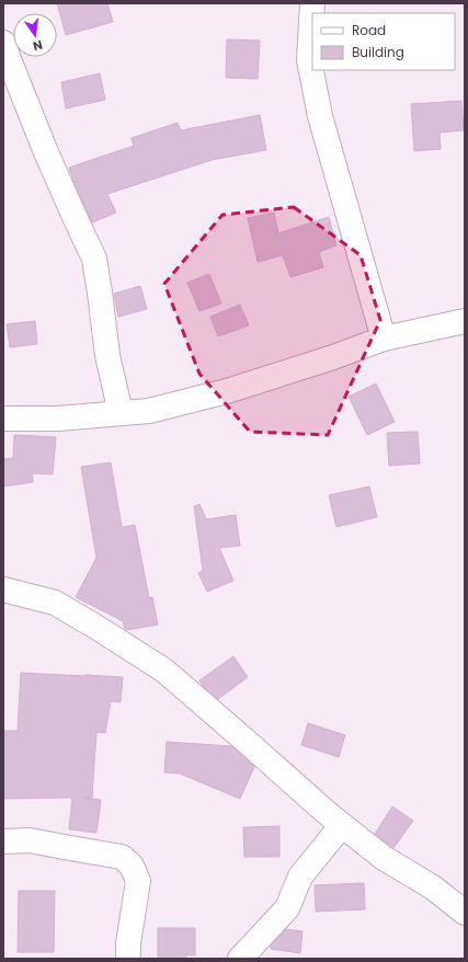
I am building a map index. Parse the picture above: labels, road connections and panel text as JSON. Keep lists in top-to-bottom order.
{
  "legend": ["Road", "Building"],
  "north": "bottom"
}
